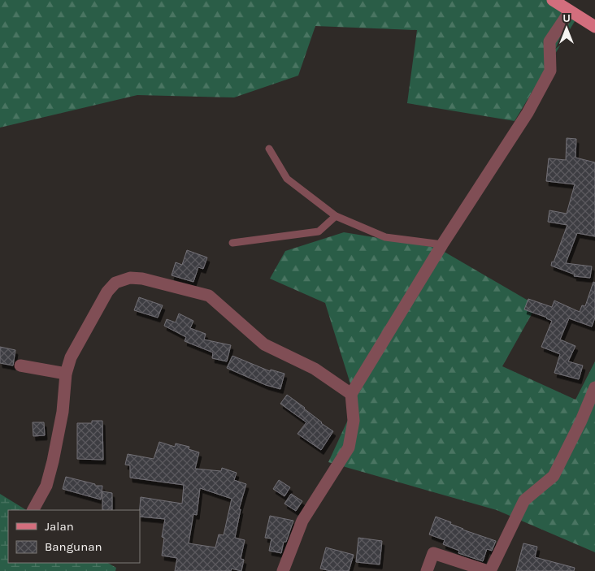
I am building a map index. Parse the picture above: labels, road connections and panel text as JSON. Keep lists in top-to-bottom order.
{
  "legend": ["Jalan", "Bangunan"],
  "north": "top"
}
